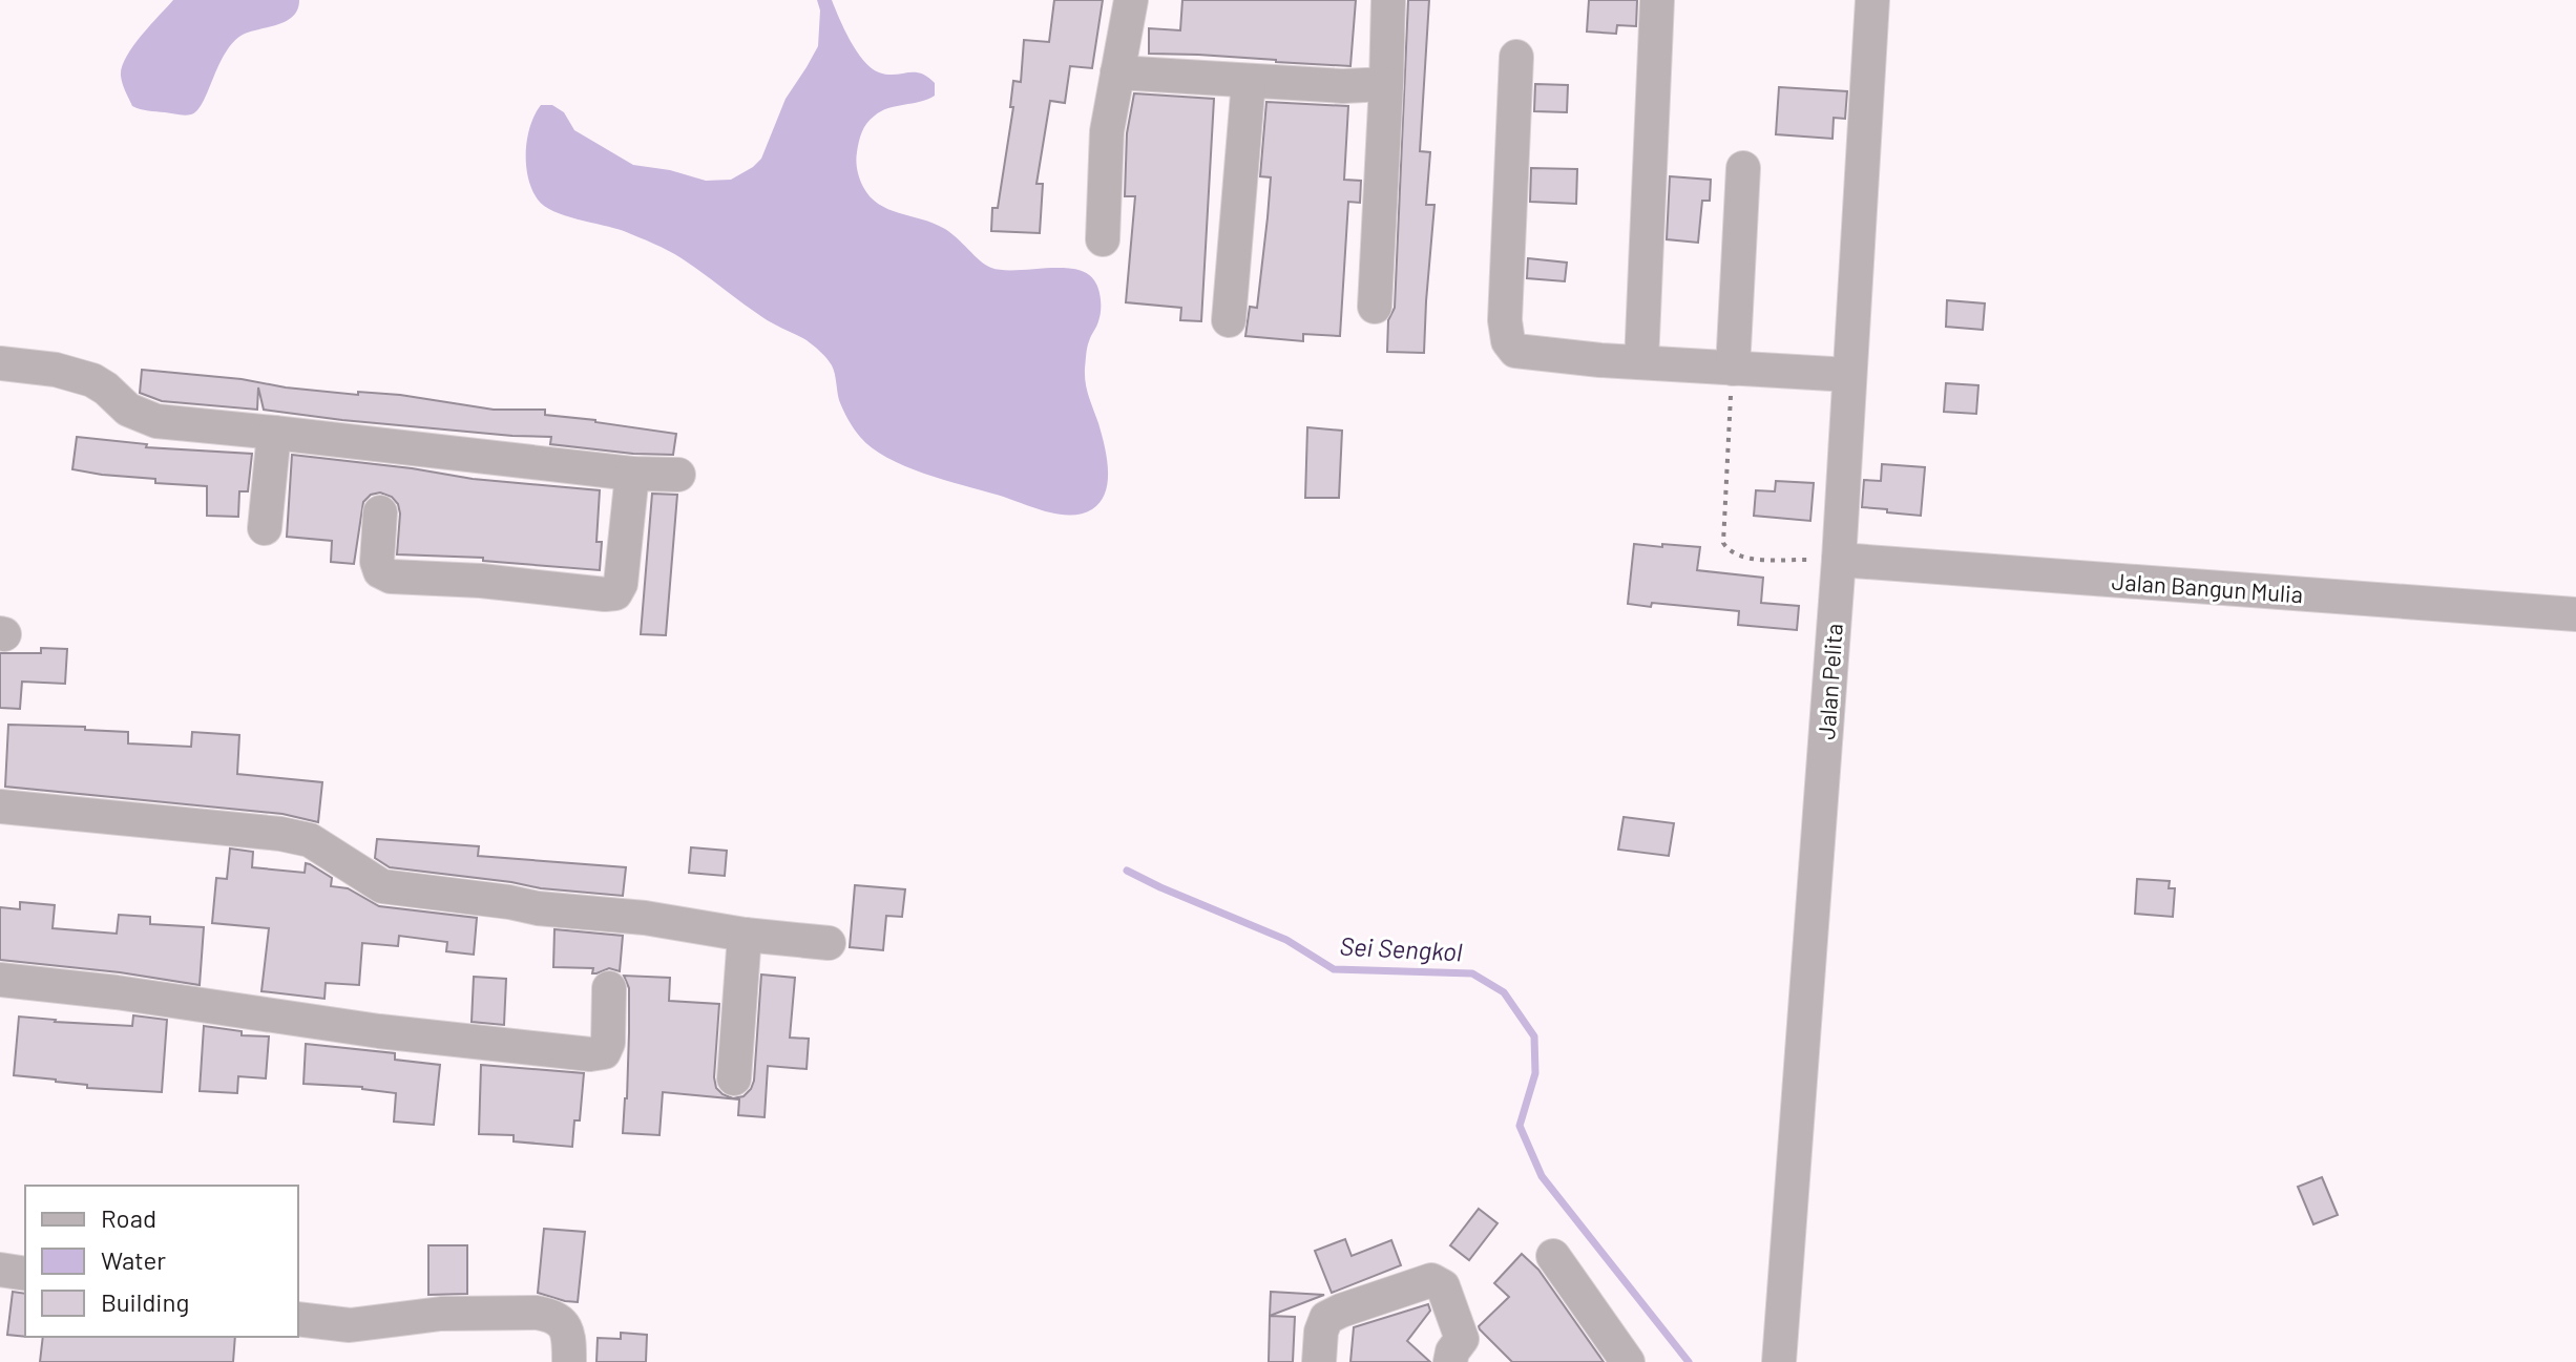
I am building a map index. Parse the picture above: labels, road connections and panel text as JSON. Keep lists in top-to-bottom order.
{
  "streets": {
    "street": ["Jalan Bangun Mulia", "Jalan Pelita"]
  },
  "crossings": [
    ["Jalan Bangun Mulia", "Jalan Pelita"]
  ],
  "water": ["Sei Sengkol"],
  "legend": ["Road", "Water", "Building"]
}
